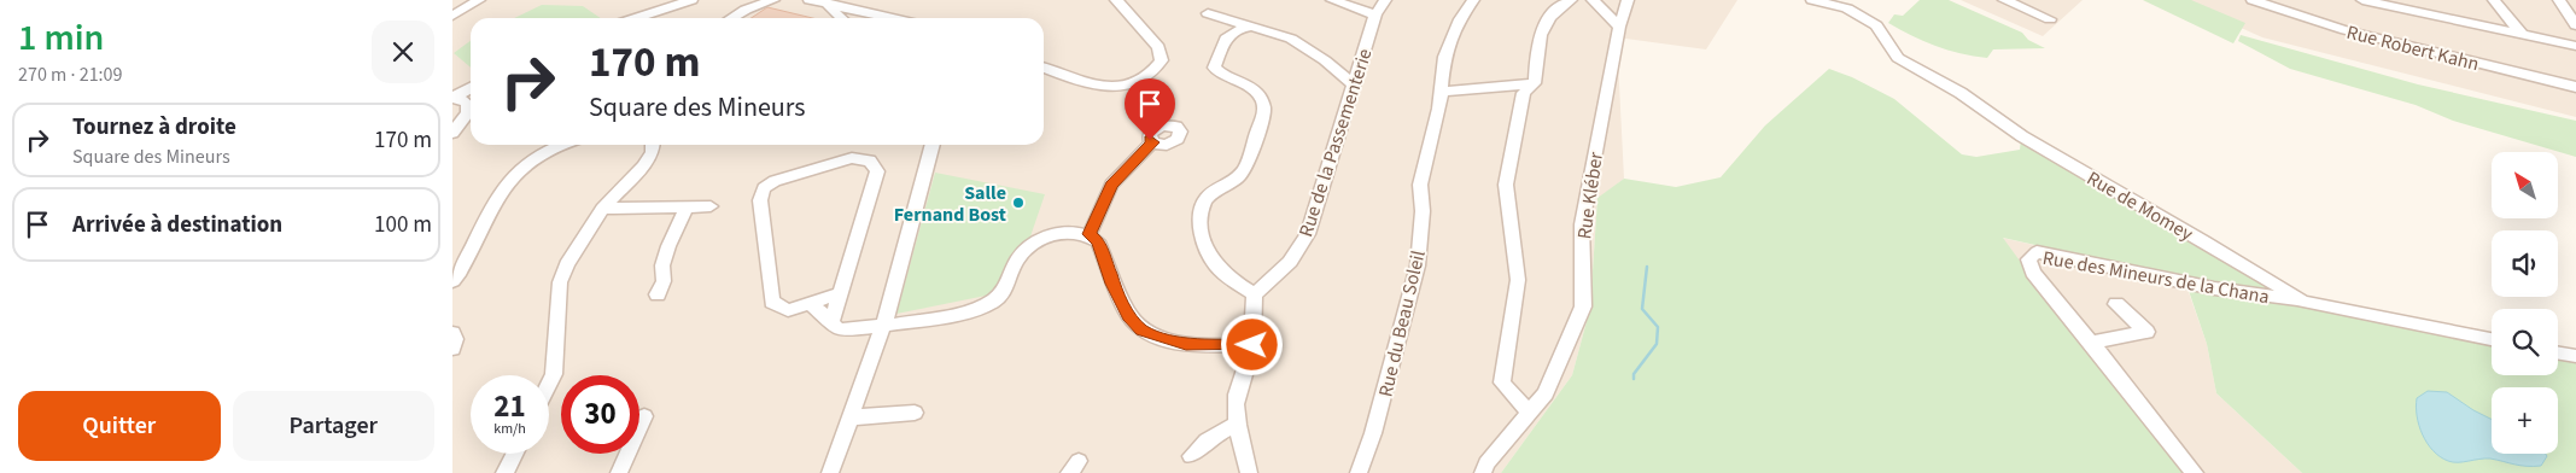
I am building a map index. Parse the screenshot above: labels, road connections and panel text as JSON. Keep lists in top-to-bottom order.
{
  "streets": {
    "street": [
      "Rue Robert Kahn",
      "Rue de la Passementerie",
      "Rue Kléber",
      "Rue de Momey",
      "Rue des Mineurs de la Chana",
      "Rue du Beau Soleil"
    ]
  },
  "crossings": [
    ["Rue de Momey", "Rue des Mineurs de la Chana"]
  ],
  "places": ["Salle Fernand Bost"],
  "north": "top left",
  "page": {
    "heading": ["1 min", "270 m · 21:09"],
    "turn": ["170 m", "Square des Mineurs"],
    "list": [
      {
        "name": "Tournez à droite",
        "note": "Square des Mineurs",
        "value": "170 m"
      },
      {
        "name": "Arrivée à destination",
        "value": "100 m"
      }
    ],
    "map_buttons": "+",
    "speed": "21 km/h",
    "limit": "30",
    "buttons": ["Quitter", "Partager"]
  }
}
